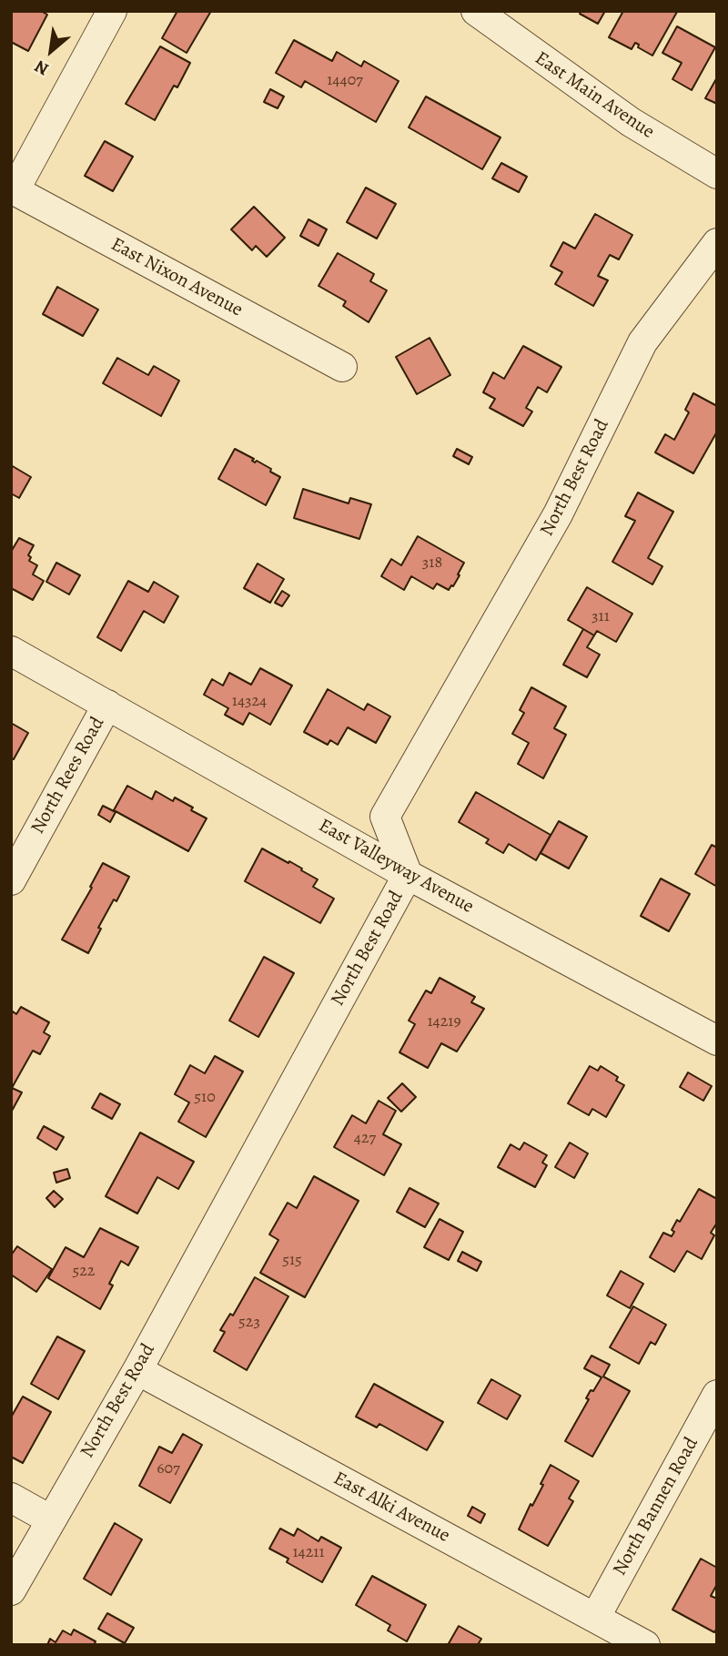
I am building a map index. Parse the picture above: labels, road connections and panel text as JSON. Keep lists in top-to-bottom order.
{
  "streets": {
    "street": [
      "East Main Avenue",
      "East Nixon Avenue",
      "North Best Road",
      "North Rees Road",
      "East Valleyway Avenue",
      "North Bannen Road",
      "East Alki Avenue"
    ]
  },
  "crossings": [
    ["North Best Road", "East Valleyway Avenue"],
    ["North Best Road", "East Alki Avenue"],
    ["North Rees Road", "East Valleyway Avenue"],
    ["North Bannen Road", "East Alki Avenue"]
  ],
  "house_numbers": [
    "14407",
    "318",
    "311",
    "14324",
    "14219",
    "510",
    "427",
    "515",
    "522",
    "523",
    "607",
    "14211"
  ],
  "north": "bottom left"
}
